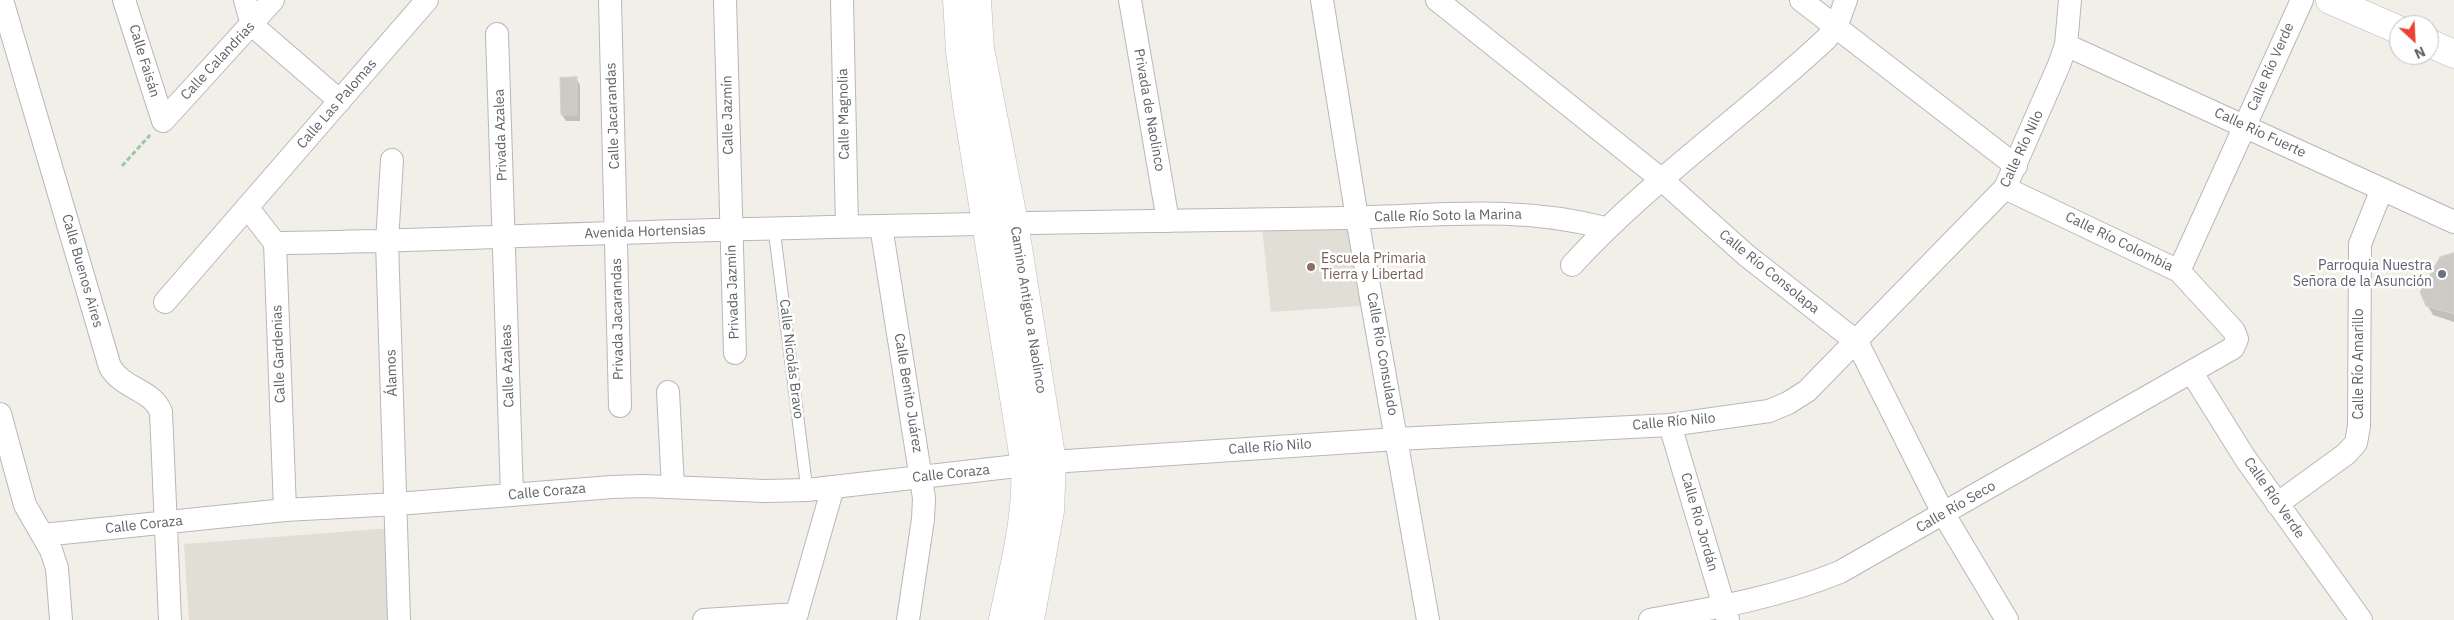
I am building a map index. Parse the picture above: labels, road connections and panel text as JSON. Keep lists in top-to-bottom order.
{
  "streets": {
    "main road": ["Camino Antiguo a Naolinco"],
    "street": [
      "Calle Faisán",
      "Calle Calandrias",
      "Calle Río Verde",
      "Calle Las Palomas",
      "Privada de Naolinco",
      "Calle Magnolia",
      "Calle Jazmín",
      "Calle Jacarandas",
      "Calle Río Fuerte",
      "Privada Azalea",
      "Calle Río Nilo",
      "Calle Río Soto la Marina",
      "Avenida Hortensias",
      "Calle Río Colombia",
      "Calle Buenos Aires",
      "Calle Río Consolapa",
      "Privada Jazmín",
      "Privada Jacarandas",
      "Calle Gardenias",
      "Calle Río Consulado",
      "Calle Río Amarillo",
      "Calle Azaleas",
      "Álamos",
      "Calle Benito Juárez",
      "Calle Coraza",
      "Calle Río Seco",
      "Calle Río Jordán"
    ],
    "lane": ["Calle Nicolás Bravo"]
  },
  "crossings": [
    ["Calle Faisán", "Calle Calandrias"],
    ["Calle Río Verde", "Calle Río Fuerte"],
    ["Calle Río Verde", "Calle Río Colombia"],
    ["Calle Río Verde", "Calle Río Amarillo"],
    ["Calle Río Verde", "Calle Río Seco"],
    ["Privada de Naolinco", "Calle Río Soto la Marina"],
    ["Calle Magnolia", "Avenida Hortensias"],
    ["Calle Jazmín", "Avenida Hortensias"],
    ["Calle Jazmín", "Privada Jazmín"],
    ["Calle Jacarandas", "Avenida Hortensias"],
    ["Calle Jacarandas", "Privada Jacarandas"],
    ["Calle Río Fuerte", "Calle Río Nilo"],
    ["Calle Río Fuerte", "Calle Río Amarillo"],
    ["Privada Azalea", "Avenida Hortensias"],
    ["Privada Azalea", "Calle Azaleas"],
    ["Calle Río Nilo", "Calle Río Colombia"],
    ["Calle Río Nilo", "Calle Río Consolapa"],
    ["Calle Río Nilo", "Camino Antiguo a Naolinco"],
    ["Calle Río Nilo", "Calle Río Consulado"],
    ["Calle Río Nilo", "Calle Coraza"],
    ["Calle Río Nilo", "Calle Río Jordán"],
    ["Calle Río Soto la Marina", "Avenida Hortensias"],
    ["Calle Río Soto la Marina", "Camino Antiguo a Naolinco"],
    ["Calle Río Soto la Marina", "Calle Río Consulado"],
    ["Avenida Hortensias", "Privada Jazmín"],
    ["Avenida Hortensias", "Camino Antiguo a Naolinco"],
    ["Avenida Hortensias", "Privada Jacarandas"],
    ["Avenida Hortensias", "Calle Gardenias"],
    ["Avenida Hortensias", "Calle Nicolás Bravo"],
    ["Avenida Hortensias", "Calle Azaleas"],
    ["Avenida Hortensias", "Álamos"],
    ["Avenida Hortensias", "Calle Benito Juárez"],
    ["Calle Río Colombia", "Calle Río Seco"],
    ["Calle Buenos Aires", "Calle Coraza"],
    ["Calle Río Consolapa", "Calle Río Seco"],
    ["Camino Antiguo a Naolinco", "Calle Coraza"],
    ["Calle Gardenias", "Calle Coraza"],
    ["Calle Nicolás Bravo", "Calle Coraza"],
    ["Calle Azaleas", "Calle Coraza"],
    ["Álamos", "Calle Coraza"],
    ["Calle Benito Juárez", "Calle Coraza"],
    ["Calle Río Seco", "Calle Río Jordán"]
  ],
  "places": ["Escuela Primaria Tierra y Libertad", "Parroquia Nuestra Señora de la Asunción"],
  "north": "bottom right"
}
